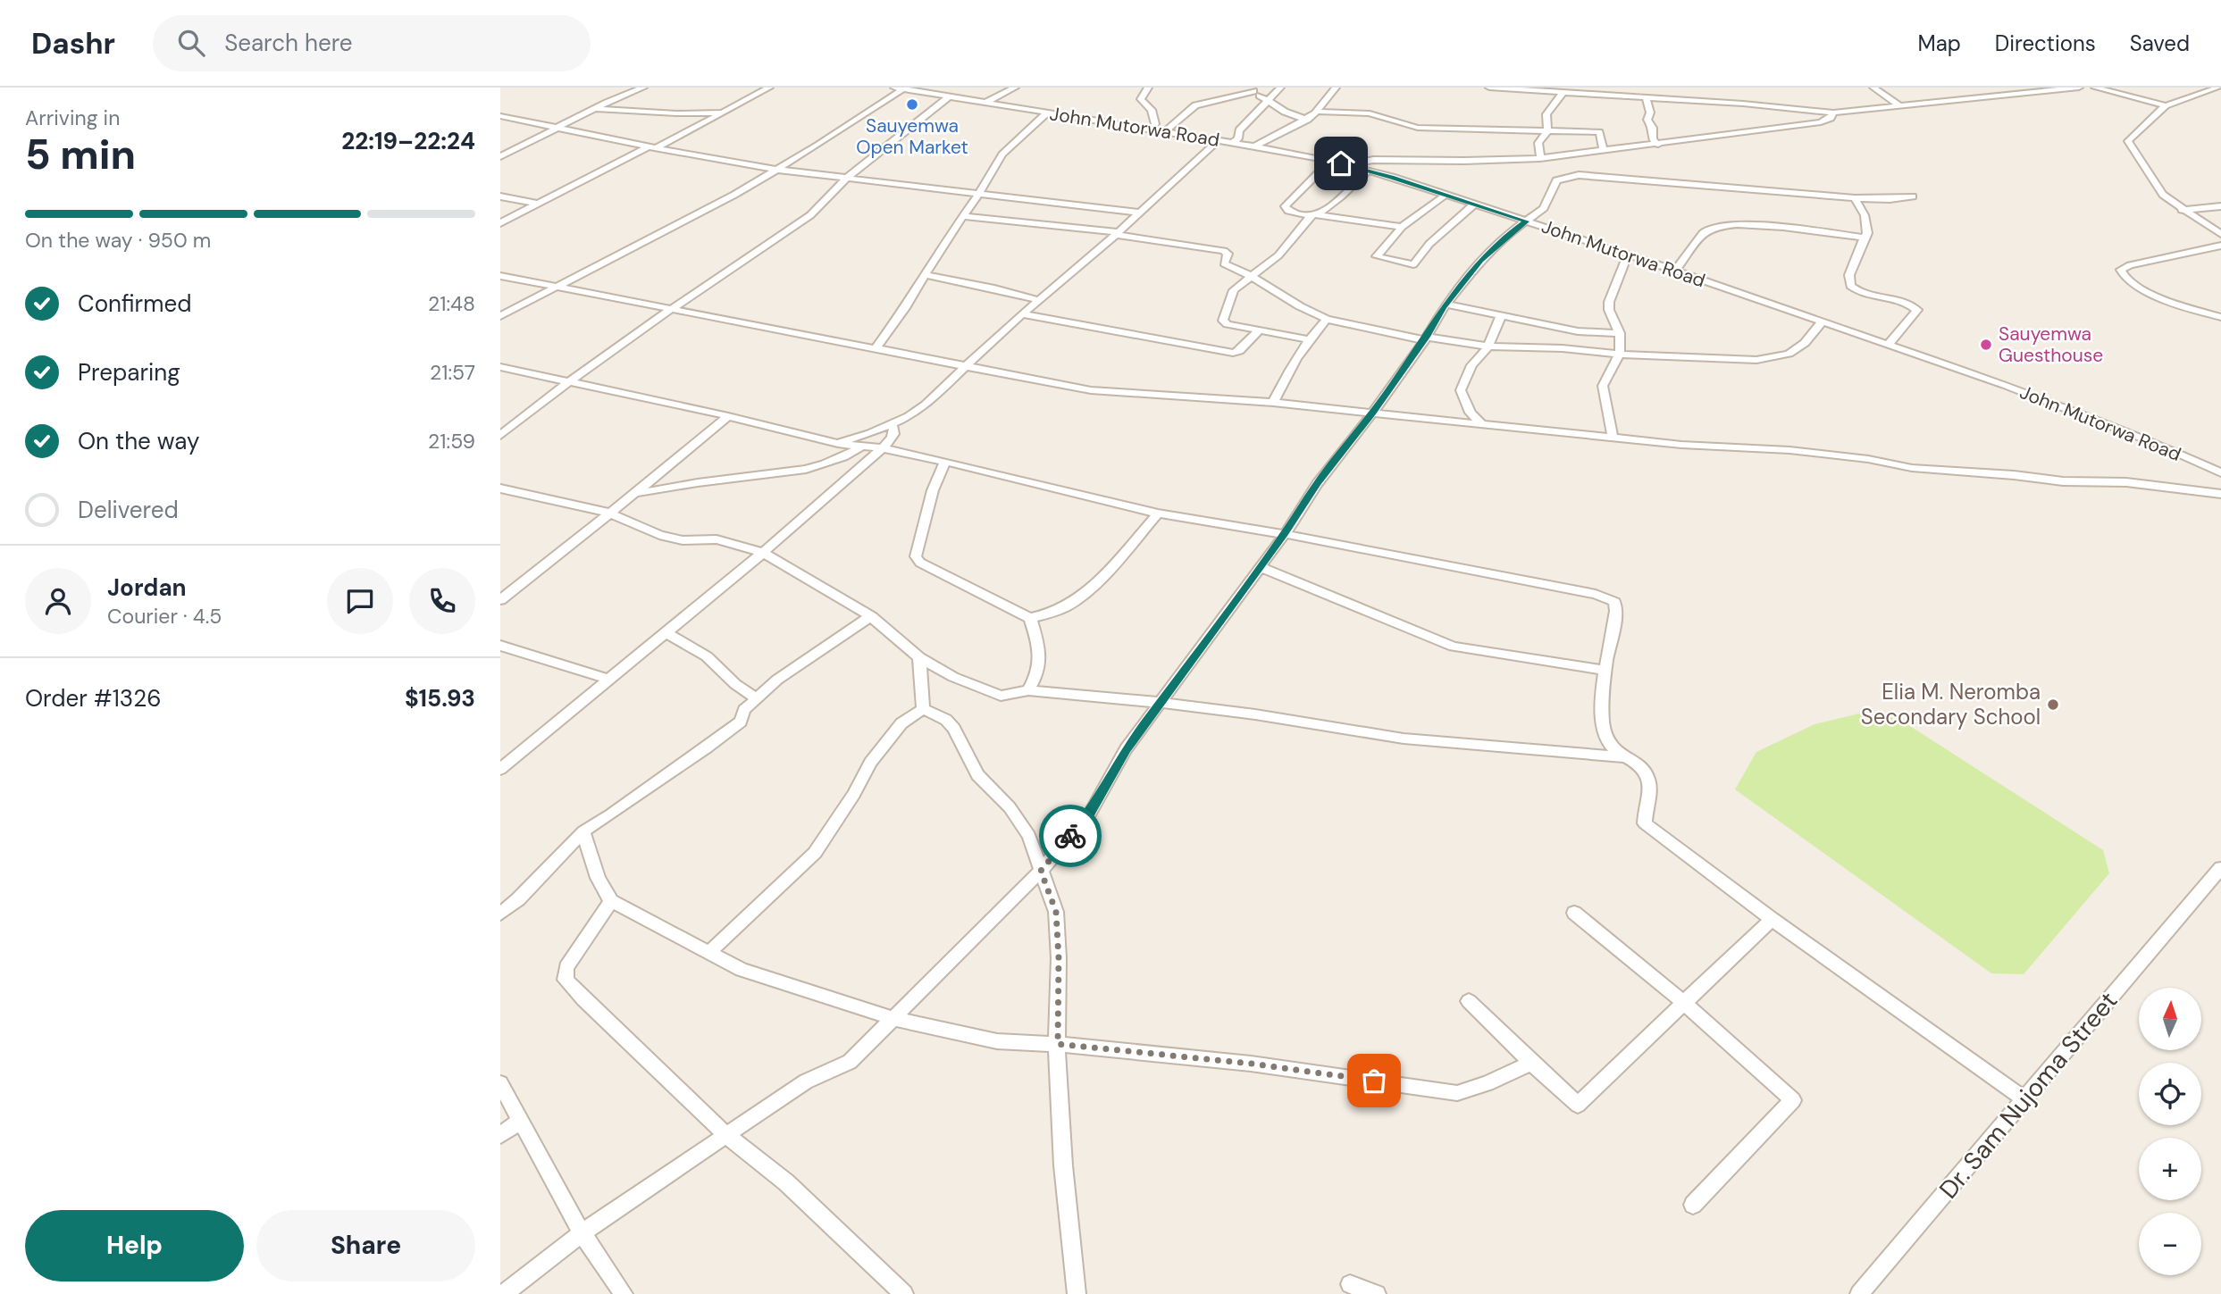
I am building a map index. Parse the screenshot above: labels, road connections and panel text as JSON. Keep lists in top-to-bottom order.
{
  "streets": {
    "street": ["John Mutorwa Road", "Dr. Sam Nujoma Street"]
  },
  "places": ["Sauyemwa Open Market", "Sauyemwa Guesthouse", "Elia M. Neromba Secondary School"],
  "north": "top",
  "page": {
    "header": "Dashr",
    "search": "Search here",
    "nav": ["Map", "Directions", "Saved"],
    "heading": ["5 min", "Arriving in", "22:19–22:24"],
    "panel": [
      "Jordan",
      "Courier · 4.5",
      "Order #1326",
      "$15.93"
    ],
    "bar": "On the way · 950 m",
    "list": [
      ["Confirmed", "21:48"],
      ["Preparing", "21:57"],
      ["On the way", "21:59"],
      "Delivered"
    ],
    "map_buttons": ["+", "−"],
    "buttons": ["Help", "Share"]
  }
}
